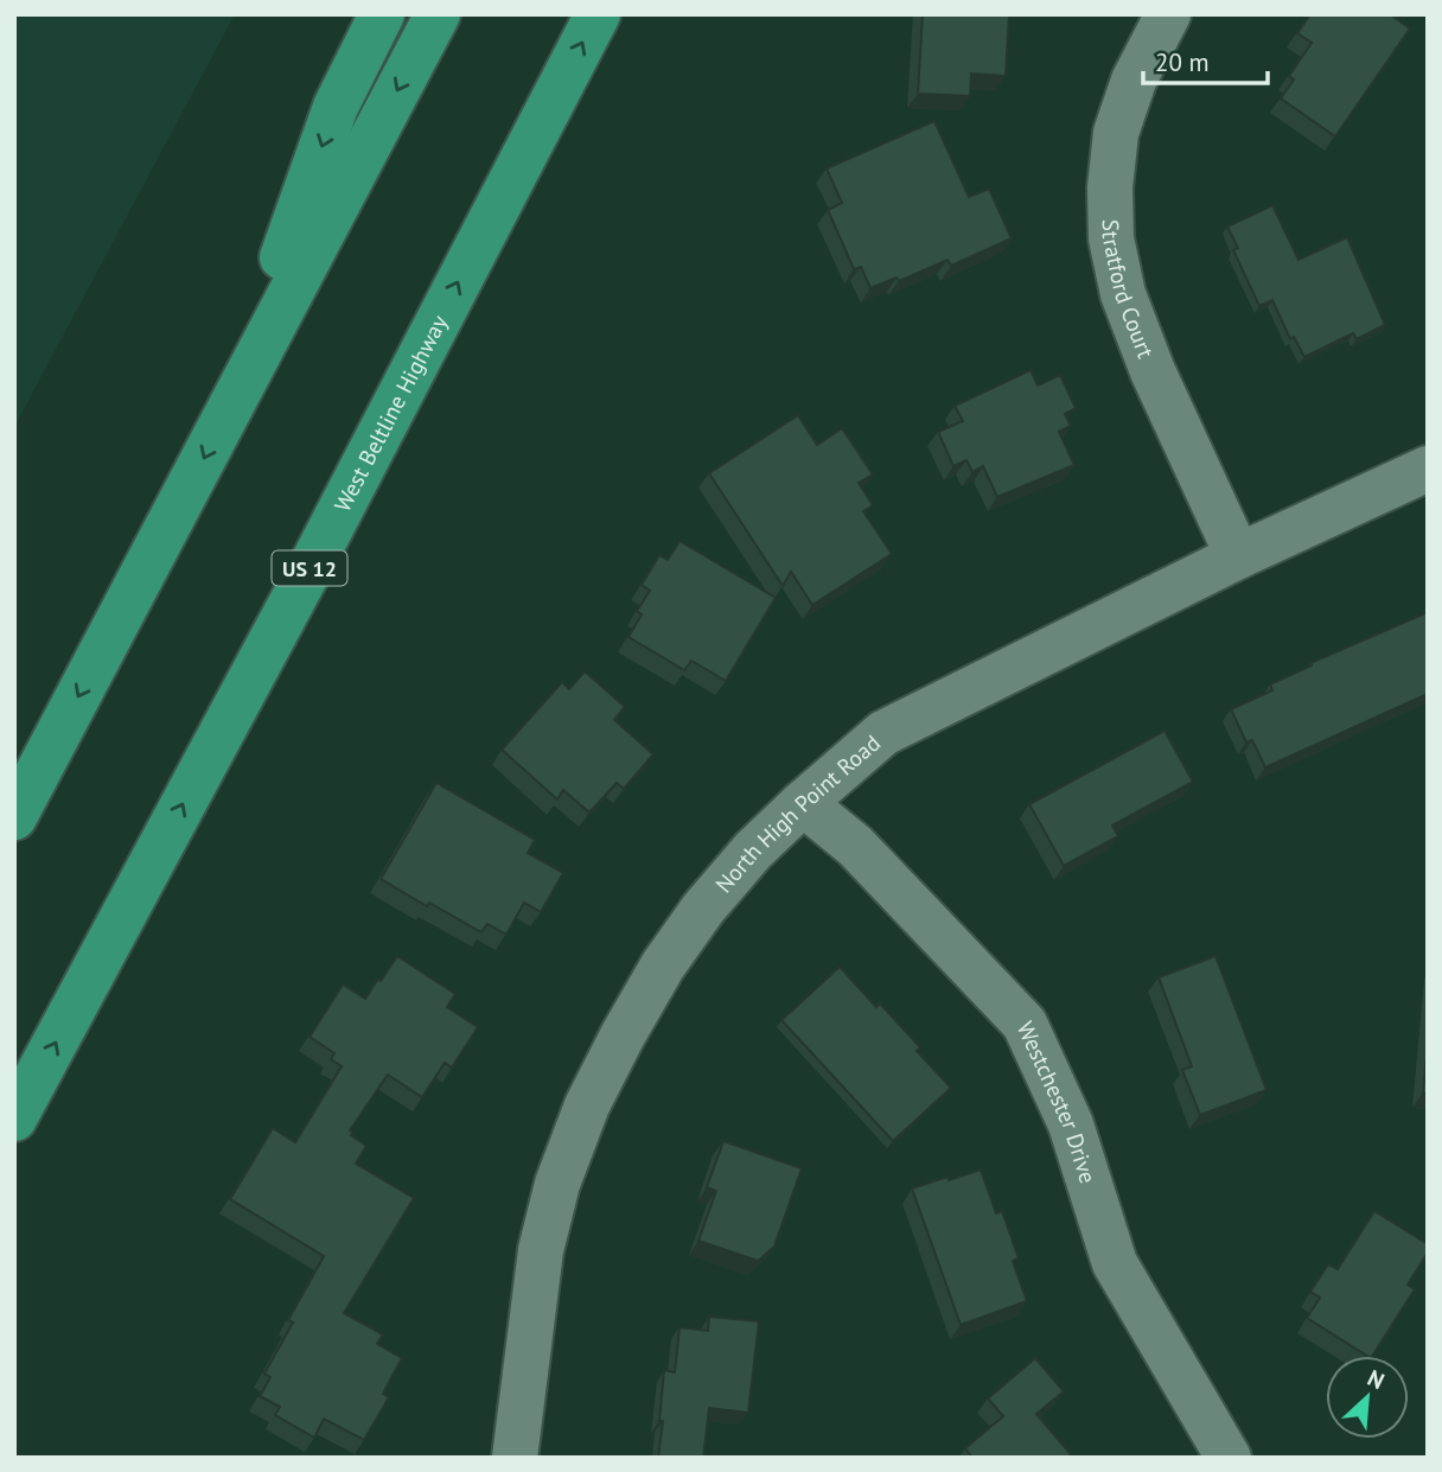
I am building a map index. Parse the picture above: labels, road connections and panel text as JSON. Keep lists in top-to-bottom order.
{
  "streets": {
    "highway": ["West Beltline Highway", "US 12"],
    "street": ["Stratford Court", "North High Point Road", "Westchester Drive"]
  },
  "crossings": [
    ["Stratford Court", "North High Point Road"],
    ["North High Point Road", "Westchester Drive"]
  ],
  "scale_bar": "20 m",
  "north": "top right"
}
